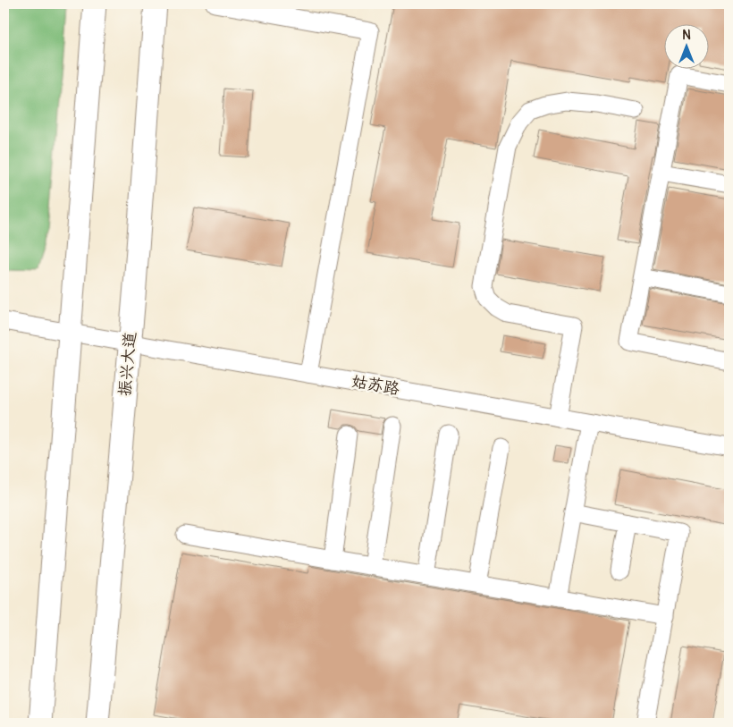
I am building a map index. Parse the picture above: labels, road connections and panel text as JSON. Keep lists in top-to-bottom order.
{
  "streets": {
    "main road": ["振兴大道"],
    "street": ["姑苏路"]
  },
  "crossings": [
    ["振兴大道", "姑苏路"]
  ],
  "north": "top"
}
